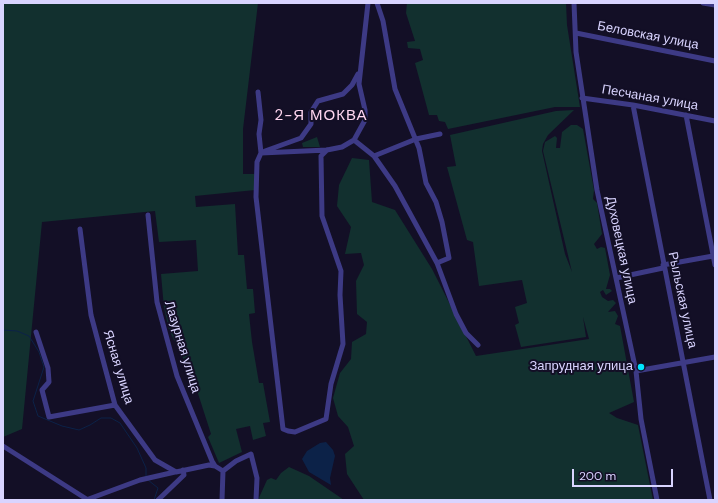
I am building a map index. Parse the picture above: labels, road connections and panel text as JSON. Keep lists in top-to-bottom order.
{
  "streets": {
    "street": [
      "Беловская улица",
      "Песчаная улица",
      "Духовецкая улица",
      "Рыльская улица",
      "Лазурная улица",
      "Ясная улица"
    ]
  },
  "crossings": [
    ["Беловская улица", "Духовецкая улица"],
    ["Песчаная улица", "Духовецкая улица"],
    ["Песчаная улица", "Рыльская улица"]
  ],
  "districts": ["2-Я МОКВА"],
  "places": ["Запрудная улица"],
  "scale_bar": "200 m"
}
